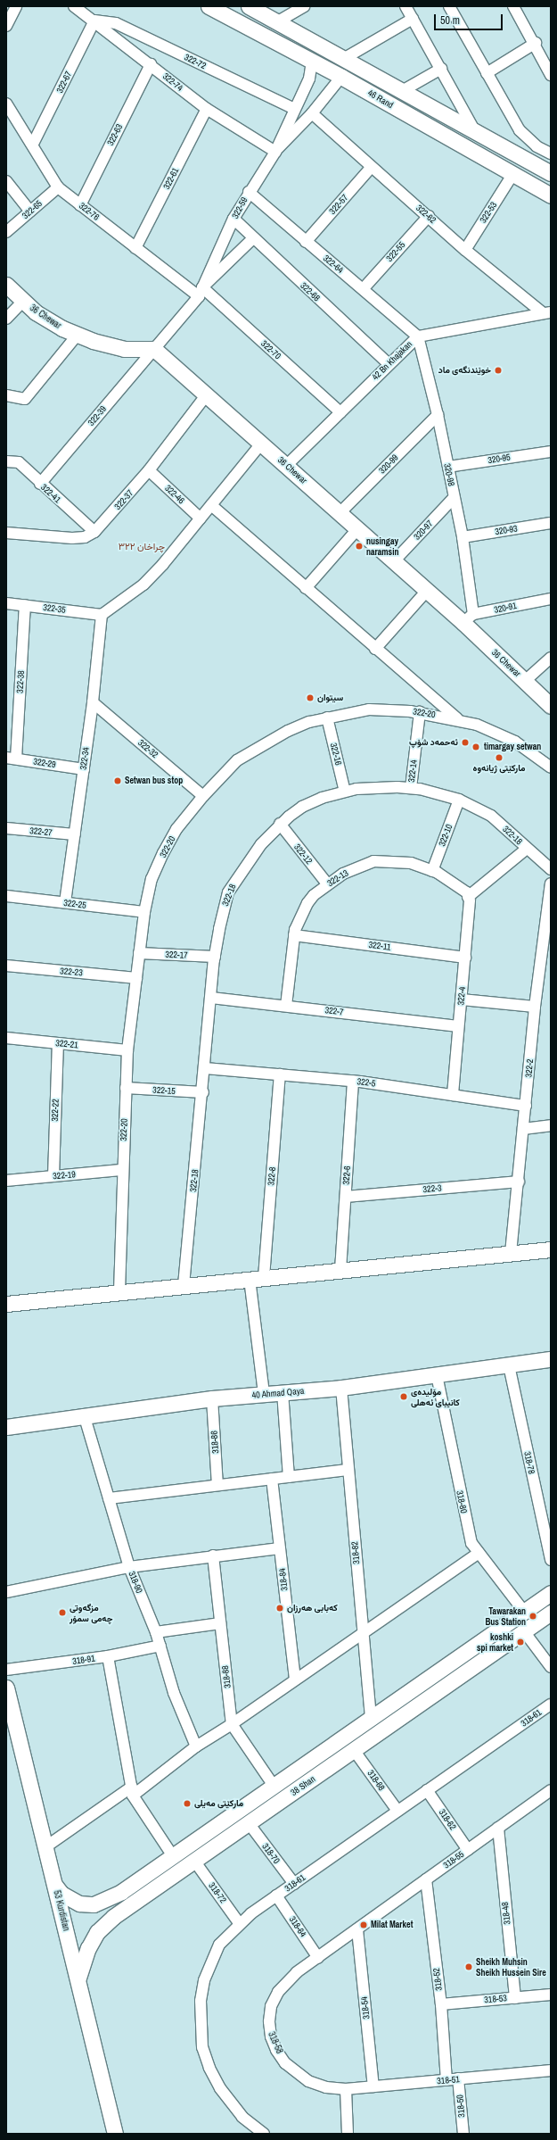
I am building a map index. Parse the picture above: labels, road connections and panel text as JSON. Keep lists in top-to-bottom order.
{
  "streets": {
    "street": [
      "322-72",
      "322-67",
      "322-74",
      "46 Rand",
      "322-63",
      "322-61",
      "322-57",
      "322-59",
      "322-65",
      "322-76",
      "322-53",
      "322-62",
      "322-55",
      "322-64",
      "322-68",
      "36 Chewar",
      "322-70",
      "42 Bn Khajakan",
      "322-39",
      "320-95",
      "320-99",
      "320-98",
      "322-41",
      "322-46",
      "322-37",
      "320-97",
      "320-93",
      "320-91",
      "322-35",
      "322-38",
      "322-20",
      "322-32",
      "322-16",
      "322-34",
      "322-29",
      "322-14",
      "322-27",
      "322-10",
      "322-18",
      "322-12",
      "322-13",
      "322-25",
      "322-11",
      "322-17",
      "322-23",
      "322-4",
      "322-7",
      "322-21",
      "322-2",
      "322-5",
      "322-15",
      "322-22",
      "322-19",
      "322-6",
      "322-8",
      "322-3",
      "40 Ahmad Qaya",
      "318-86",
      "318-78",
      "318-80",
      "318-82",
      "318-84",
      "318-90",
      "318-91",
      "318-88",
      "318-61",
      "318-68",
      "38 Shan",
      "318-62",
      "318-70",
      "318-55",
      "318-72",
      "53 Kurdistan",
      "318-48",
      "318-64",
      "318-52",
      "318-53",
      "318-54",
      "318-58",
      "318-51",
      "318-50"
    ]
  },
  "crossings": [
    ["322-72", "322-67"],
    ["322-72", "322-74"],
    ["322-72", "322-59"],
    ["322-67", "322-74"],
    ["322-67", "322-76"],
    ["322-74", "322-63"],
    ["322-74", "322-61"],
    ["322-74", "322-59"],
    ["46 Rand", "322-59"],
    ["46 Rand", "322-53"],
    ["322-63", "322-76"],
    ["322-61", "322-76"],
    ["322-57", "322-62"],
    ["322-57", "322-64"],
    ["322-59", "322-76"],
    ["322-59", "322-64"],
    ["322-59", "322-68"],
    ["322-59", "36 Chewar"],
    ["322-59", "322-70"],
    ["322-59", "322-39"],
    ["322-65", "322-76"],
    ["322-76", "322-70"],
    ["322-53", "322-62"],
    ["322-62", "322-55"],
    ["322-62", "42 Bn Khajakan"],
    ["322-55", "322-64"],
    ["322-64", "42 Bn Khajakan"],
    ["322-64", "320-98"],
    ["322-68", "42 Bn Khajakan"],
    ["36 Chewar", "42 Bn Khajakan"],
    ["36 Chewar", "322-39"],
    ["36 Chewar", "320-99"],
    ["36 Chewar", "320-98"],
    ["36 Chewar", "322-37"],
    ["36 Chewar", "320-97"],
    ["36 Chewar", "320-91"],
    ["322-70", "42 Bn Khajakan"],
    ["42 Bn Khajakan", "320-98"],
    ["322-39", "322-41"],
    ["320-95", "320-98"],
    ["320-99", "320-98"],
    ["320-98", "320-97"],
    ["320-98", "320-93"],
    ["320-98", "320-91"],
    ["322-41", "322-37"],
    ["322-46", "322-37"],
    ["322-35", "322-38"],
    ["322-35", "322-34"],
    ["322-38", "322-29"],
    ["322-20", "322-32"],
    ["322-20", "322-16"],
    ["322-20", "322-14"],
    ["322-20", "322-25"],
    ["322-20", "322-17"],
    ["322-20", "322-23"],
    ["322-20", "322-21"],
    ["322-20", "322-15"],
    ["322-20", "322-19"],
    ["322-32", "322-34"],
    ["322-16", "322-18"],
    ["322-34", "322-29"],
    ["322-34", "322-27"],
    ["322-34", "322-25"],
    ["322-14", "322-18"],
    ["322-10", "322-18"],
    ["322-10", "322-13"],
    ["322-18", "322-12"],
    ["322-18", "322-17"],
    ["322-18", "322-7"],
    ["322-18", "322-5"],
    ["322-18", "322-15"],
    ["322-12", "322-13"],
    ["322-13", "322-11"],
    ["322-13", "322-4"],
    ["322-13", "322-7"],
    ["322-11", "322-4"],
    ["322-4", "322-7"],
    ["322-4", "322-5"],
    ["322-21", "322-22"],
    ["322-2", "322-5"],
    ["322-2", "322-3"],
    ["322-5", "322-6"],
    ["322-5", "322-8"],
    ["322-22", "322-19"],
    ["322-6", "322-3"],
    ["322-8", "40 Ahmad Qaya"],
    ["40 Ahmad Qaya", "318-86"],
    ["40 Ahmad Qaya", "318-78"],
    ["40 Ahmad Qaya", "318-80"],
    ["40 Ahmad Qaya", "318-82"],
    ["40 Ahmad Qaya", "318-90"],
    ["318-80", "38 Shan"],
    ["318-82", "38 Shan"],
    ["318-90", "318-91"],
    ["318-88", "38 Shan"],
    ["318-61", "318-68"],
    ["318-61", "318-62"],
    ["318-61", "318-70"],
    ["318-61", "318-72"],
    ["318-61", "318-64"],
    ["318-68", "38 Shan"],
    ["38 Shan", "318-70"],
    ["38 Shan", "318-72"],
    ["38 Shan", "53 Kurdistan"],
    ["318-62", "318-55"],
    ["318-55", "318-48"],
    ["318-55", "318-52"],
    ["318-55", "318-54"],
    ["318-55", "318-58"],
    ["318-48", "318-53"],
    ["318-64", "318-58"],
    ["318-52", "318-53"],
    ["318-52", "318-51"],
    ["318-54", "318-58"],
    ["318-54", "318-51"],
    ["318-58", "318-51"],
    ["318-51", "318-50"]
  ],
  "districts": ["چراخان ٣٢٢"],
  "places": [
    "خوێندنگەی ماد",
    "nusingay naramsin",
    "سيتوان",
    "ئەحمەد شۆپ",
    "timargay setwan",
    "مارکێتی ژیانەوە",
    "Setwan bus stop",
    "مۆلیدەی کانیبای ئەهلی",
    "کەبابی هەرزان",
    "مزگەوتی چەمی سمۆر",
    "Tawarakan Bus Station",
    "koshki spi market",
    "مارکێتی مەیلی",
    "Milat Market",
    "Sheikh Muhsin Sheikh Hussein Sire"
  ],
  "scale_bar": "50 m"
}
